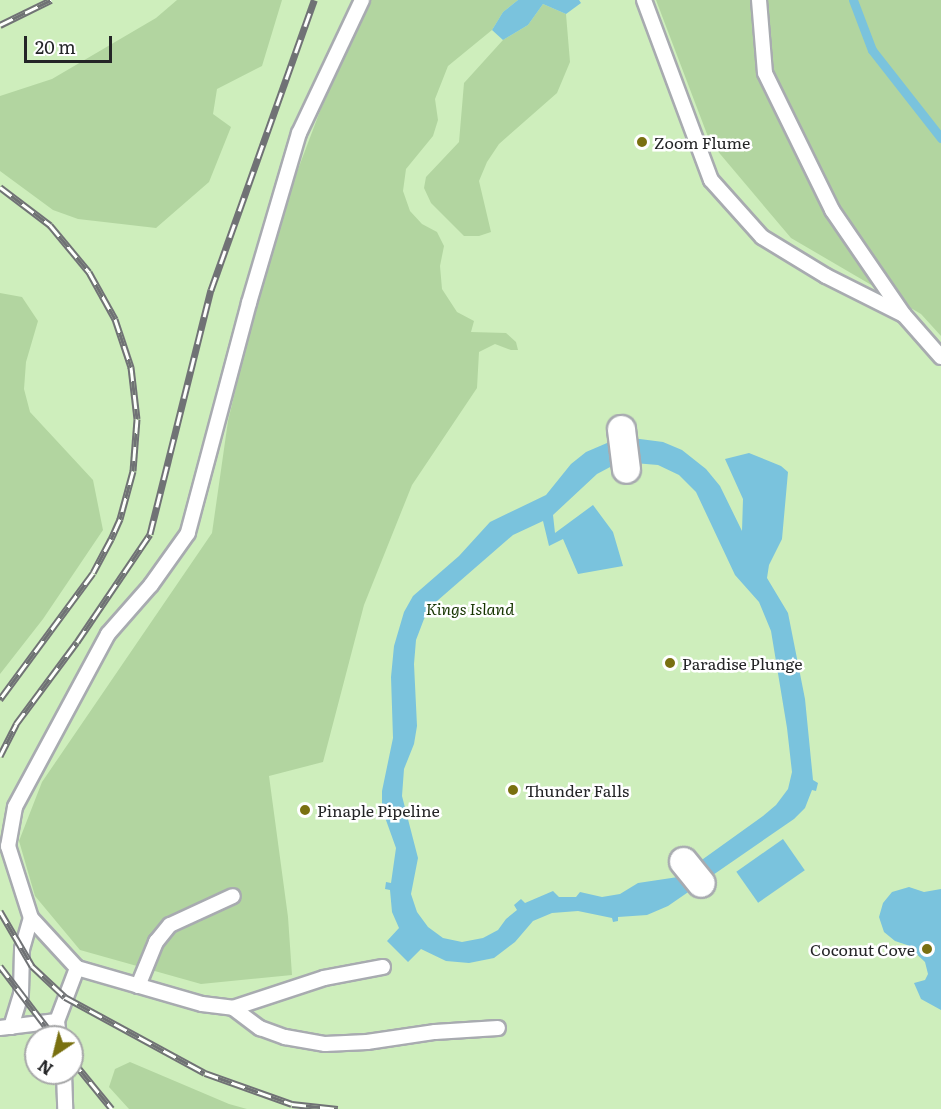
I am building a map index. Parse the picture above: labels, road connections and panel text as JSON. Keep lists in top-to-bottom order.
{
  "parks": ["Kings Island"],
  "places": [
    "Zoom Flume",
    "Paradise Plunge",
    "Thunder Falls",
    "Pinaple Pipeline",
    "Coconut Cove"
  ],
  "scale_bar": "20 m",
  "north": "bottom left"
}
